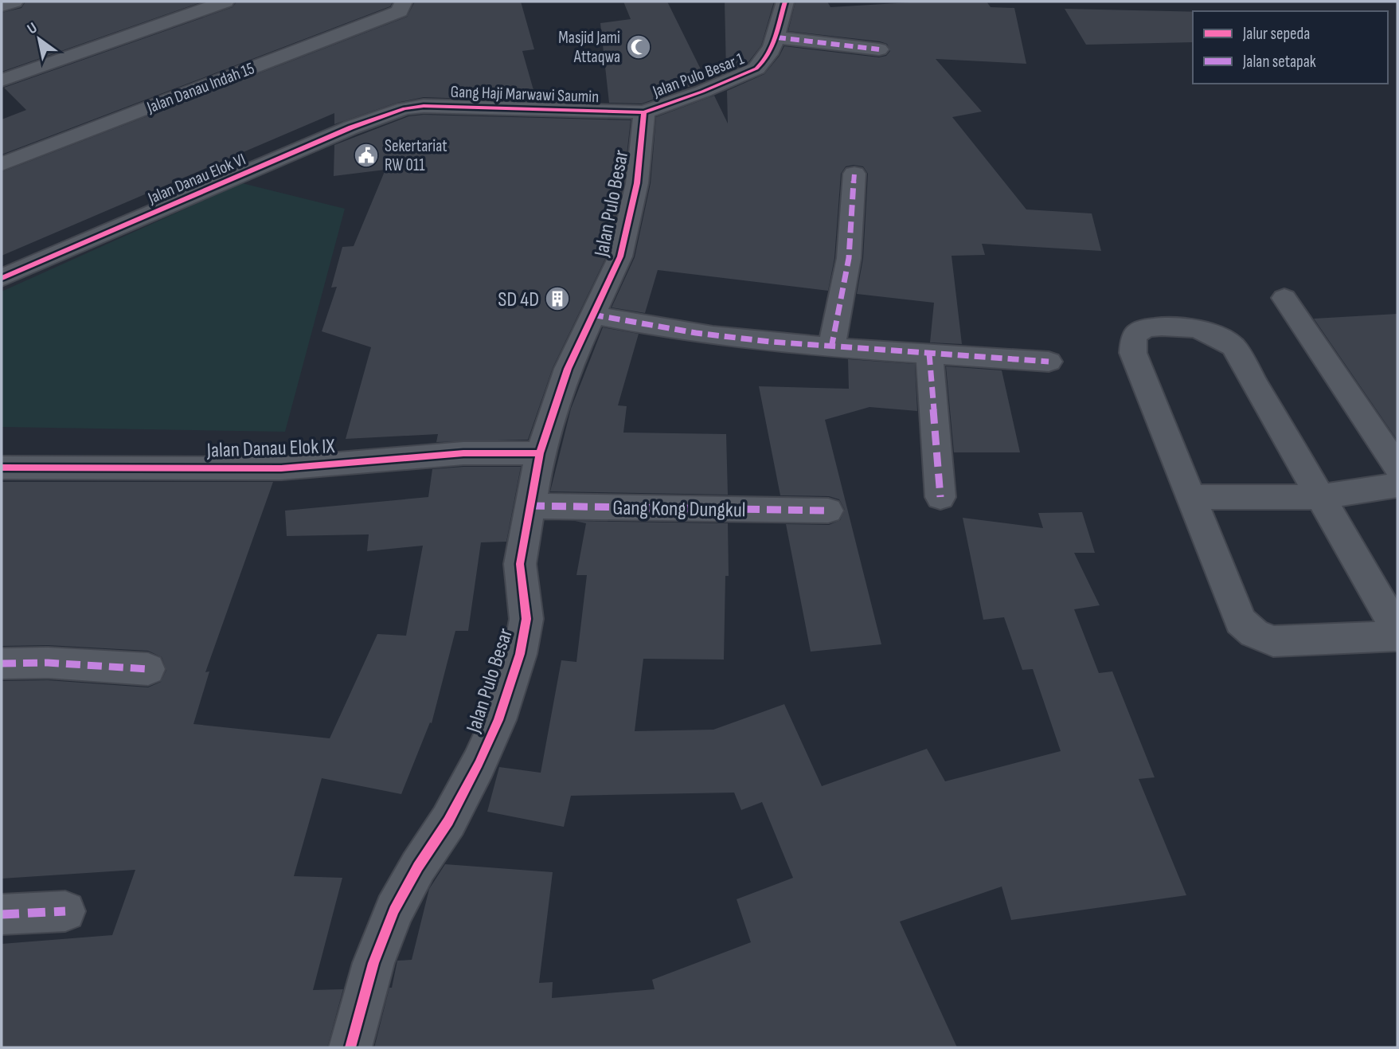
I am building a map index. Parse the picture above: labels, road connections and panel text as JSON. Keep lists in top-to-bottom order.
{
  "streets": {
    "street": [
      "Jalan Pulo Besar 1",
      "Jalan Danau Indah 15",
      "Gang Haji Marwawi Saumin",
      "Jalan Danau Elok VI",
      "Jalan Pulo Besar",
      "Jalan Danau Elok IX",
      "Gang Kong Dungkul"
    ]
  },
  "crossings": [
    ["Jalan Pulo Besar 1", "Gang Haji Marwawi Saumin"],
    ["Jalan Pulo Besar 1", "Jalan Pulo Besar"],
    ["Gang Haji Marwawi Saumin", "Jalan Danau Elok VI"],
    ["Gang Haji Marwawi Saumin", "Jalan Pulo Besar"],
    ["Jalan Pulo Besar", "Jalan Danau Elok IX"],
    ["Jalan Pulo Besar", "Gang Kong Dungkul"]
  ],
  "places": {
    "mosque": ["Masjid Jami Attaqwa"],
    "public building": ["Sekertariat RW 011"],
    "building": ["SD 4D"]
  },
  "legend": ["Jalur sepeda", "Jalan setapak"],
  "north": "top left"
}
